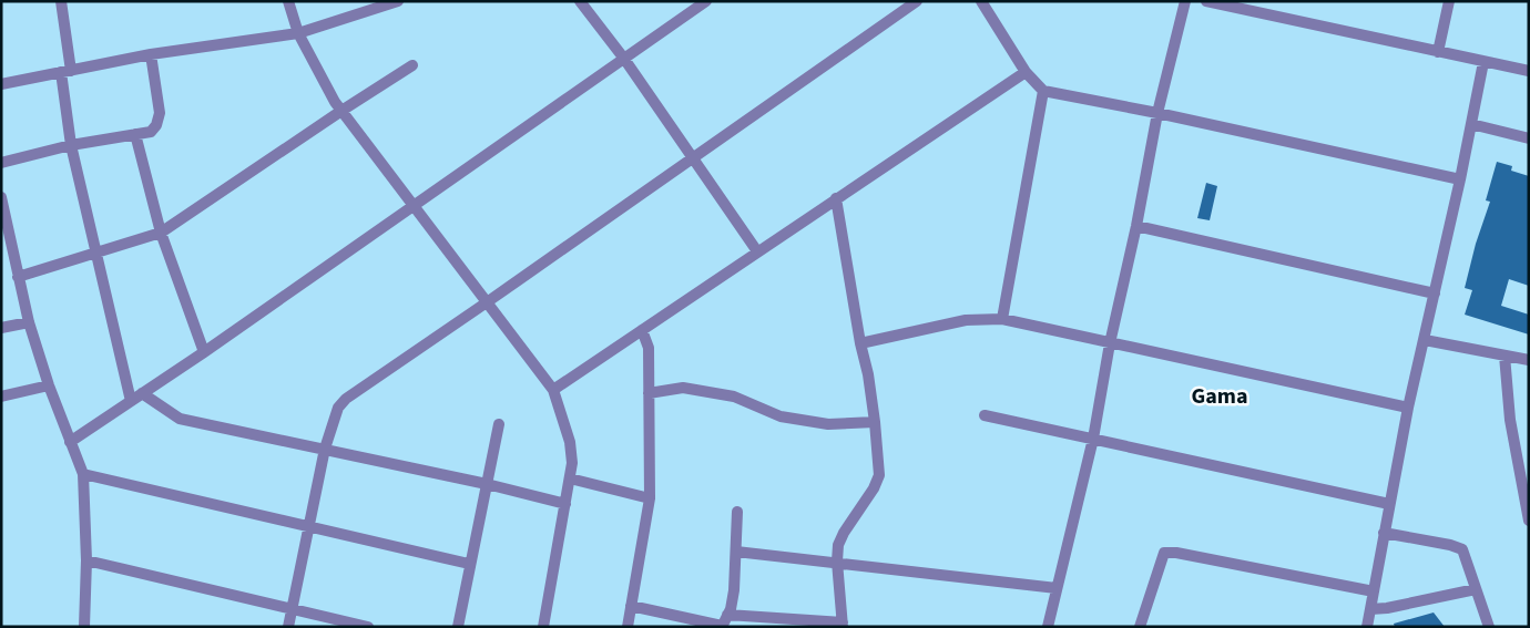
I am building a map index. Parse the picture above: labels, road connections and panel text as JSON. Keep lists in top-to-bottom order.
{
  "districts": ["Gama"]
}
